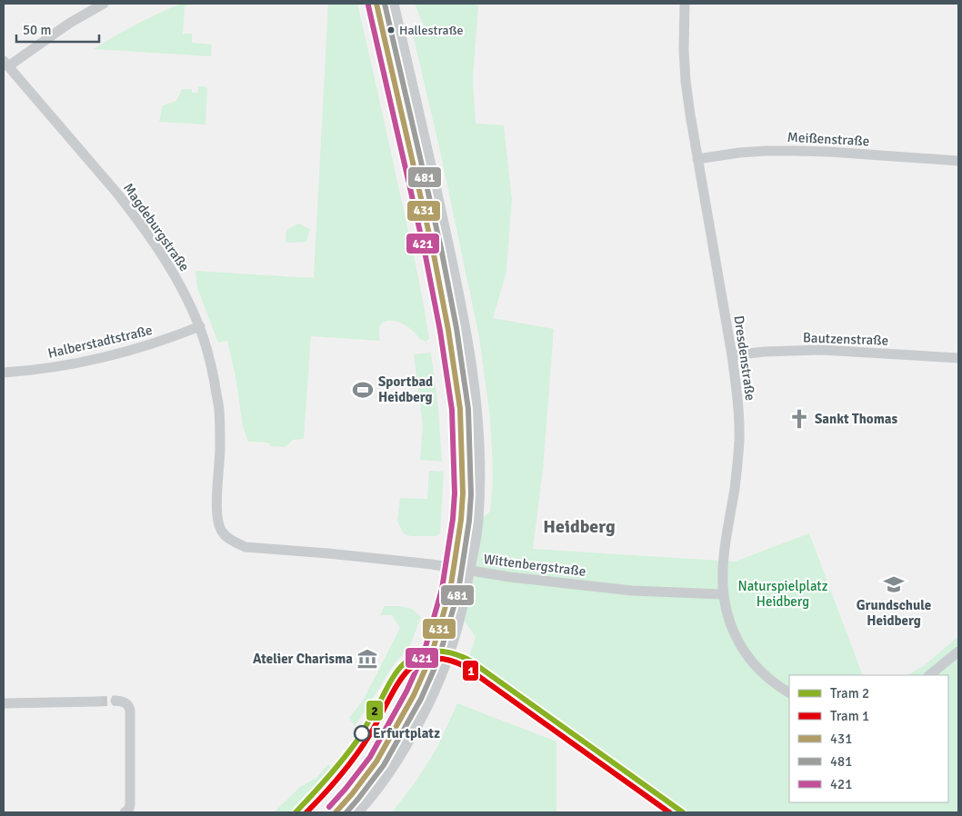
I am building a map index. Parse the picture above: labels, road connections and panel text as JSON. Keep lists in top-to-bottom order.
{
  "streets": {
    "street": [
      "Meißenstraße",
      "Magdeburgstraße",
      "Bautzenstraße",
      "Halberstadtstraße",
      "Dresdenstraße",
      "Wittenbergstraße"
    ]
  },
  "crossings": [
    ["Meißenstraße", "Dresdenstraße"],
    ["Magdeburgstraße", "Halberstadtstraße"],
    ["Magdeburgstraße", "Wittenbergstraße"],
    ["Bautzenstraße", "Dresdenstraße"],
    ["Dresdenstraße", "Wittenbergstraße"]
  ],
  "districts": ["Heidberg"],
  "parks": ["Naturspielplatz Heidberg"],
  "places": {
    "other": ["Hallestraße", "Erfurtplatz"],
    "sports": ["Sportbad Heidberg"],
    "church": ["Sankt Thomas"],
    "school or university": ["Grundschule Heidberg"],
    "museum": ["Atelier Charisma"]
  },
  "lines": [
    "transit line 431",
    "transit line 481",
    "transit line 421",
    "tram line 2",
    "tram line 1"
  ],
  "legend": [
    "Tram 2",
    "Tram 1",
    "431",
    "481",
    "421"
  ],
  "scale_bar": "50 m"
}
